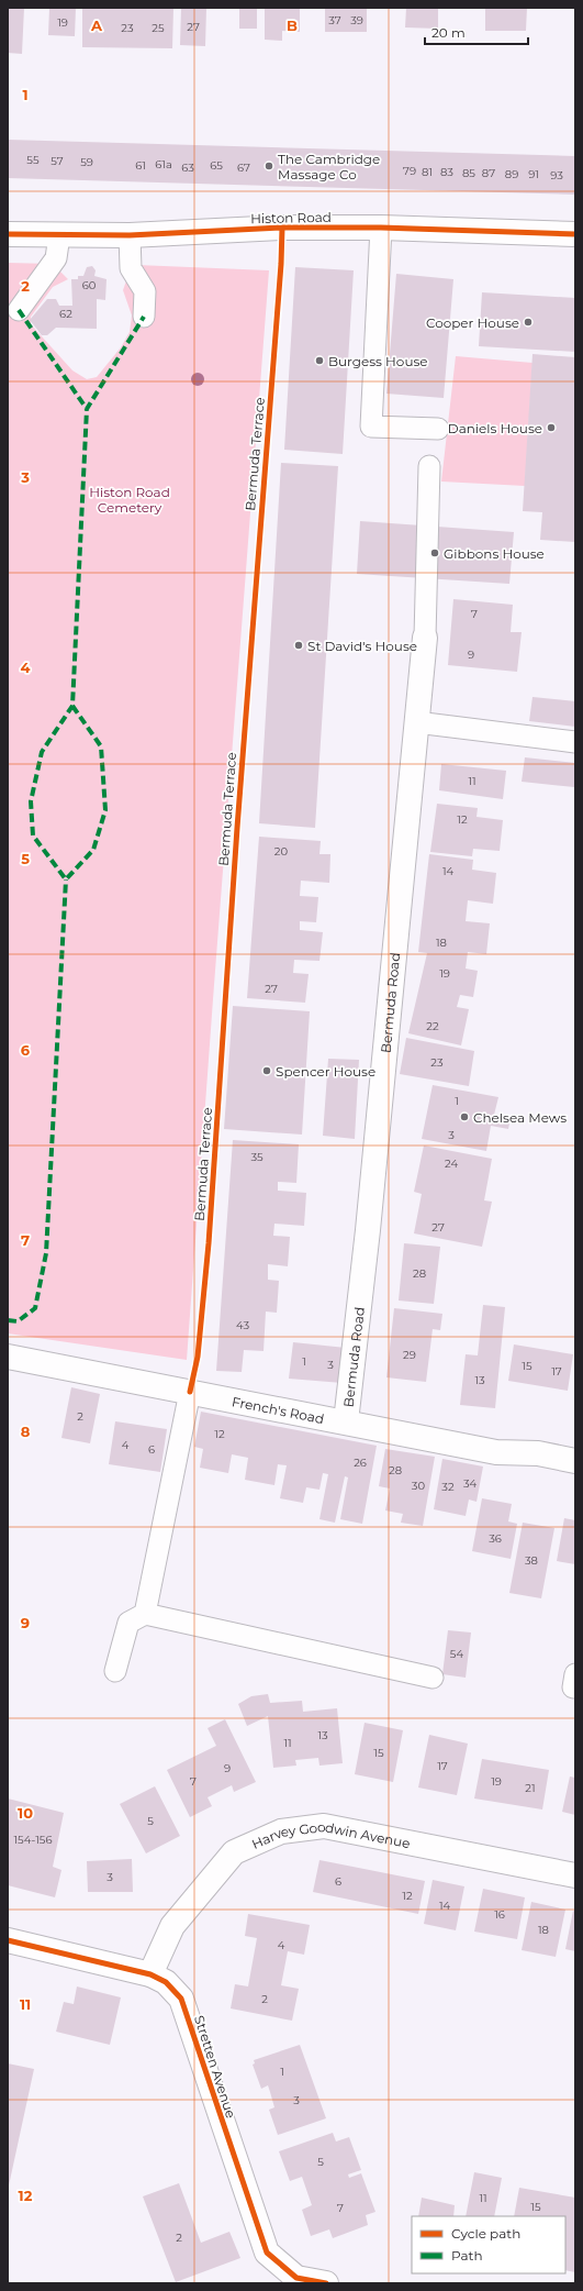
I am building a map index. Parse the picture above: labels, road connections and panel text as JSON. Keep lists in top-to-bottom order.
{
  "streets": {
    "street": [
      "Histon Road",
      "Bermuda Road",
      "French's Road",
      "Harvey Goodwin Avenue",
      "Stretten Avenue"
    ],
    "cycle path": ["Bermuda Terrace"]
  },
  "crossings": [
    ["Bermuda Road", "French's Road"],
    ["Harvey Goodwin Avenue", "Stretten Avenue"]
  ],
  "parks": ["Histon Road Cemetery"],
  "places": [
    "The Cambridge Massage Co",
    "Cooper House",
    "Burgess House",
    "Daniels House",
    "Gibbons House",
    "St David's House",
    "Spencer House",
    "Chelsea Mews"
  ],
  "house_numbers": [
    "37",
    "39",
    "19",
    "27",
    "23",
    "25",
    "55",
    "57",
    "59",
    "61a",
    "61",
    "65",
    "63",
    "67",
    "79",
    "81",
    "83",
    "85",
    "87",
    "89",
    "91",
    "93",
    "60",
    "62",
    "7",
    "9",
    "11",
    "12",
    "20",
    "14",
    "18",
    "19",
    "27",
    "22",
    "23",
    "1",
    "3",
    "35",
    "24",
    "27",
    "28",
    "43",
    "29",
    "1",
    "3",
    "15",
    "17",
    "13",
    "2",
    "12",
    "4",
    "6",
    "26",
    "28",
    "34",
    "30",
    "32",
    "36",
    "38",
    "54",
    "13",
    "11",
    "15",
    "17",
    "9",
    "7",
    "19",
    "21",
    "5",
    "154-156",
    "3",
    "6",
    "12",
    "14",
    "16",
    "18",
    "4",
    "2",
    "1",
    "3",
    "5",
    "11",
    "15",
    "7",
    "2"
  ],
  "legend": ["Cycle path", "Path"],
  "scale_bar": "20 m",
  "grid": {
    "columns": ["A", "B"],
    "rows": [
      "1",
      "2",
      "3",
      "4",
      "5",
      "6",
      "7",
      "8",
      "9",
      "10",
      "11",
      "12"
    ]
  }
}
